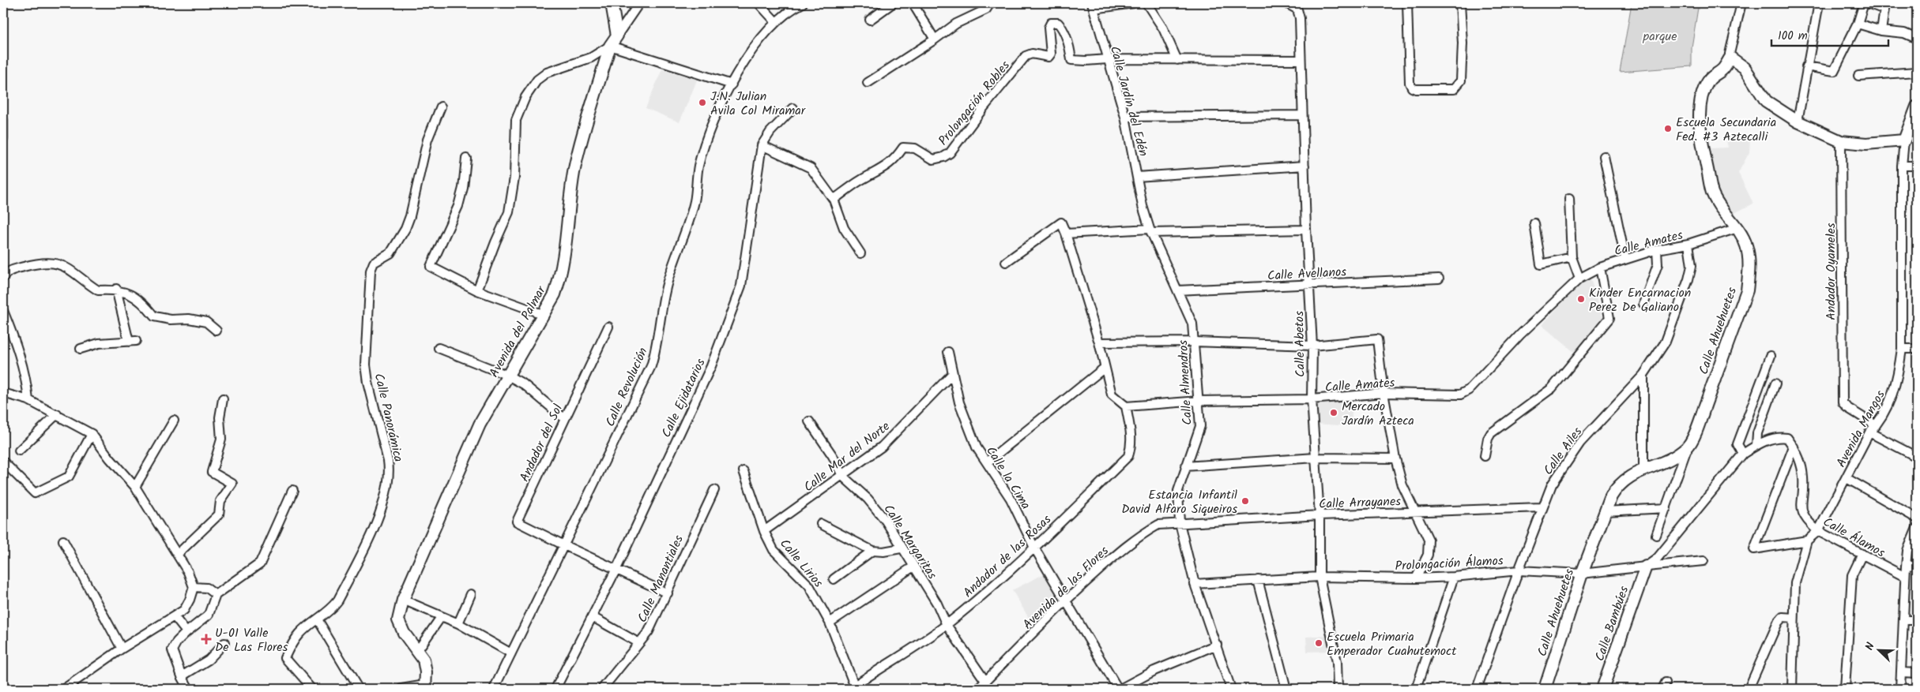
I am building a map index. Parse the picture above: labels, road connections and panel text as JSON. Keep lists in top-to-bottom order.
{
  "streets": {
    "main road": ["Calle Ahuehuetes", "Avenida del Palmar", "Calle Bambúes"],
    "street": [
      "Calle Jardín del Edén",
      "Prolongación Robles",
      "Calle Amates",
      "Andador Oyameles",
      "Calle Avellanos",
      "Calle Abetos",
      "Calle Almendros",
      "Calle Revolución",
      "Calle Ejidatarios",
      "Calle Panorámica",
      "Avenida Mangos",
      "Andador del Sol",
      "Calle Ailes",
      "Calle Mar del Norte",
      "Calle la Cima",
      "Calle Arrayanes",
      "Calle Álamos",
      "Calle Margaritas",
      "Andador de las Rosas",
      "Calle Lirios",
      "Prolongación Álamos",
      "Calle Manantiales",
      "Avenida de las Flores"
    ]
  },
  "crossings": [
    ["Calle Jardín del Edén", "Prolongación Robles"],
    ["Calle Jardín del Edén", "Calle Almendros"],
    ["Calle Amates", "Calle Ahuehuetes"],
    ["Calle Amates", "Calle Abetos"],
    ["Calle Amates", "Calle Almendros"],
    ["Calle Amates", "Calle Ailes"],
    ["Calle Amates", "Andador de las Rosas"],
    ["Andador Oyameles", "Avenida Mangos"],
    ["Calle Avellanos", "Calle Abetos"],
    ["Calle Avellanos", "Calle Almendros"],
    ["Calle Ahuehuetes", "Prolongación Álamos"],
    ["Calle Abetos", "Calle Arrayanes"],
    ["Calle Abetos", "Prolongación Álamos"],
    ["Calle Almendros", "Calle Arrayanes"],
    ["Calle Almendros", "Prolongación Álamos"],
    ["Calle Almendros", "Avenida de las Flores"],
    ["Calle Revolución", "Andador del Sol"],
    ["Avenida Mangos", "Calle Álamos"],
    ["Calle Ailes", "Calle Arrayanes"],
    ["Calle Ailes", "Prolongación Álamos"],
    ["Calle Mar del Norte", "Calle la Cima"],
    ["Calle Mar del Norte", "Calle Margaritas"],
    ["Calle Mar del Norte", "Calle Lirios"],
    ["Calle la Cima", "Andador de las Rosas"],
    ["Calle la Cima", "Avenida de las Flores"],
    ["Calle Arrayanes", "Avenida de las Flores"],
    ["Calle Margaritas", "Andador de las Rosas"],
    ["Calle Margaritas", "Avenida de las Flores"],
    ["Andador de las Rosas", "Calle Lirios"],
    ["Prolongación Álamos", "Calle Bambúes"]
  ],
  "parks": ["parque"],
  "places": {
    "other": [
      "J.N. Julian Avila Col Miramar",
      "Escuela Secundaria Fed. #3 Aztecalli",
      "Kinder Encarnacion Perez De Galiano",
      "Mercado Jardín Azteca",
      "Estancia Infantil David Alfaro Siqueiros",
      "Escuela Primaria Emperador Cuahutemoct"
    ],
    "health": ["U-01 Valle De Las Flores"]
  },
  "scale_bar": "100 m",
  "north": "top left"
}
